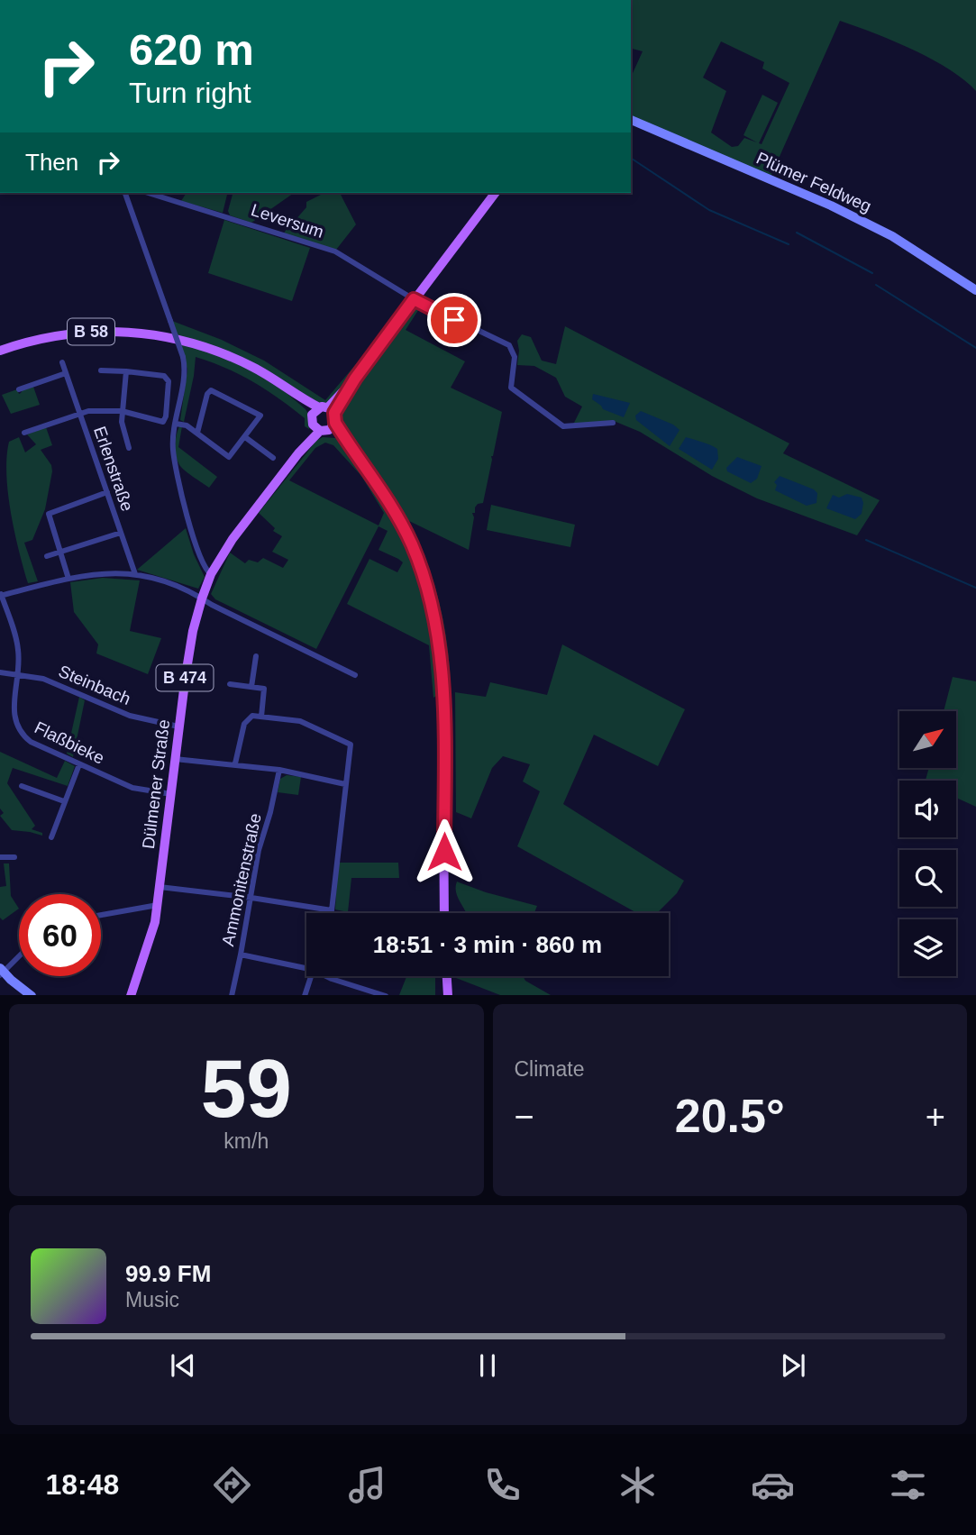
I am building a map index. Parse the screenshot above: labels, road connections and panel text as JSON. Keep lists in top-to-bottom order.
{
  "streets": {
    "main road": ["B 58", "B 474", "Dülmener Straße"],
    "street": [
      "Plümer Feldweg",
      "Leversum",
      "Erlenstraße",
      "Steinbach",
      "Flaßbieke",
      "Ammonitenstraße"
    ]
  },
  "crossings": [
    ["Leversum", "B 474"],
    ["B 58", "B 474"],
    ["B 58", "Dülmener Straße"],
    ["B 474", "Dülmener Straße"],
    ["Steinbach", "Flaßbieke"],
    ["Steinbach", "Dülmener Straße"],
    ["Flaßbieke", "Dülmener Straße"]
  ],
  "north": "top right",
  "page": {
    "turn": ["620 m", "Turn right"],
    "then": "Then",
    "limit": "60",
    "trip": "18:51 · 3 min · 860 m",
    "tile": [
      ["59", "km/h"],
      "Climate"
    ],
    "heat": ["−", "20.5°", "+"],
    "song": ["99.9 FM", "Music"],
    "tabs": "18:48"
  }
}
